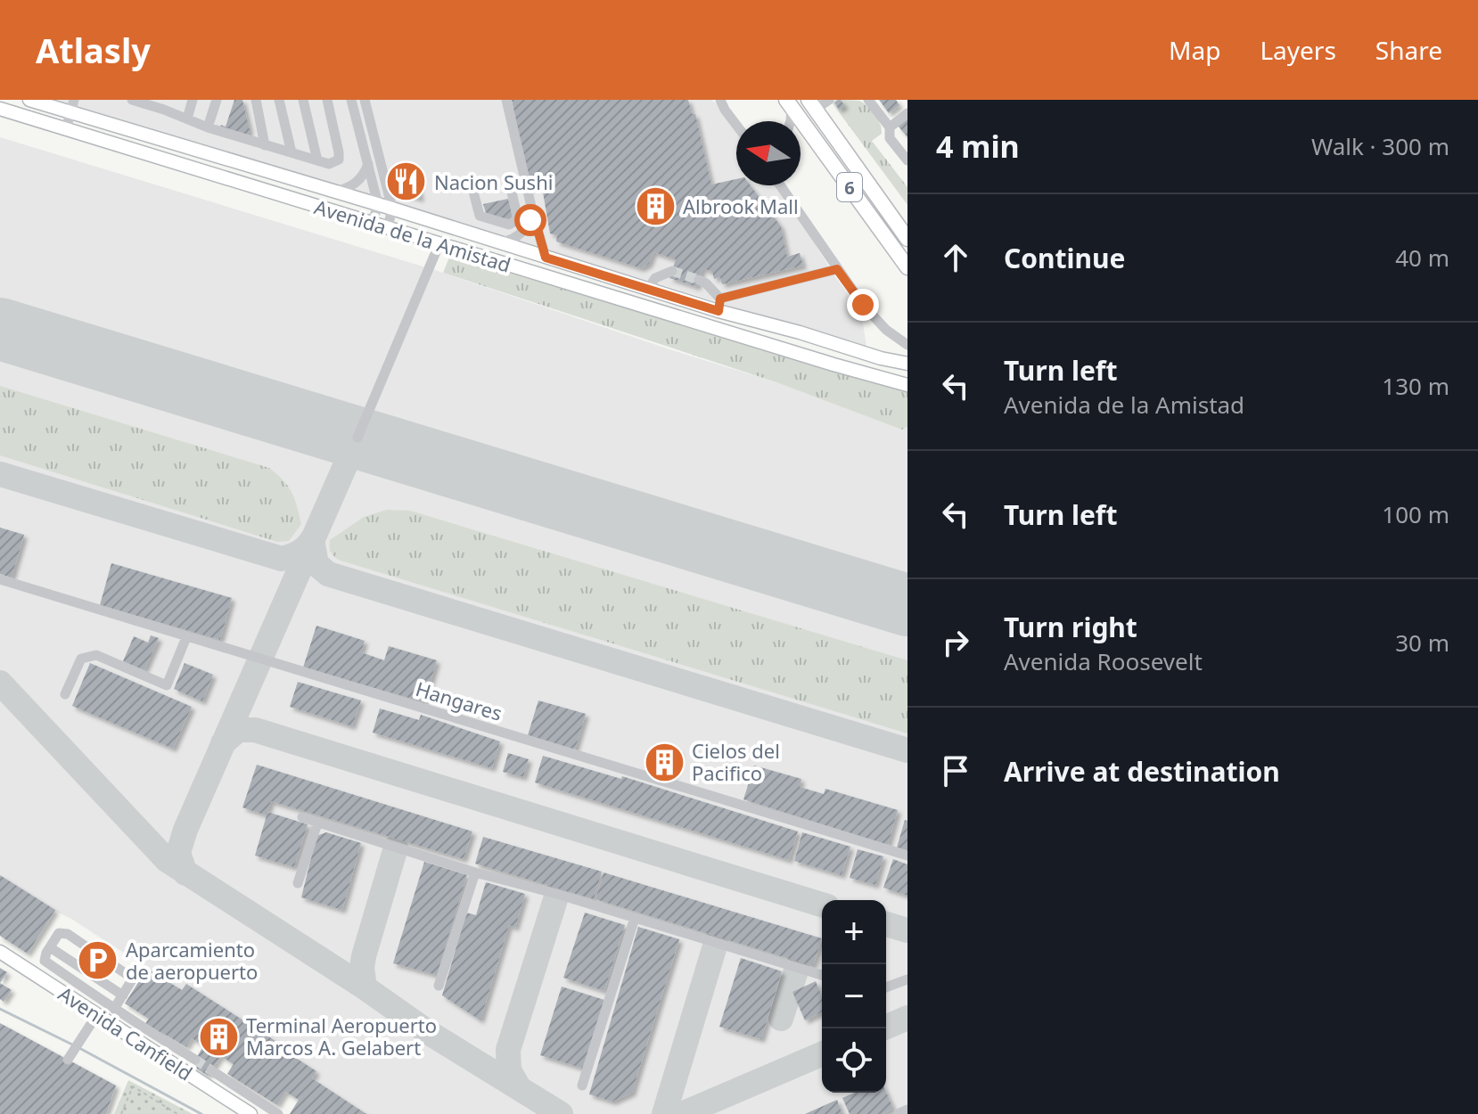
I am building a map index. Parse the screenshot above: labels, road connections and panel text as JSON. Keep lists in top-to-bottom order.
{
  "streets": {
    "highway": ["6"],
    "main road": ["Avenida de la Amistad", "Avenida Canfield"],
    "lane": ["Hangares"]
  },
  "places": {
    "restaurant": ["Nacion Sushi"],
    "building": ["Albrook Mall", "Cielos del Pacifico", "Terminal Aeropuerto Marcos A. Gelabert"],
    "parking": ["Aparcamiento de aeropuerto"]
  },
  "north": "left",
  "page": {
    "header": "Atlasly",
    "nav": ["Map", "Layers", "Share"],
    "heading": ["4 min", "Walk · 300 m"],
    "list": [
      ["Continue", "40 m"],
      ["Turn left", "Avenida de la Amistad", "130 m"],
      ["Turn left", "100 m"],
      ["Turn right", "Avenida Roosevelt", "30 m"],
      "Arrive at destination"
    ],
    "map_buttons": ["+", "−"]
  }
}
